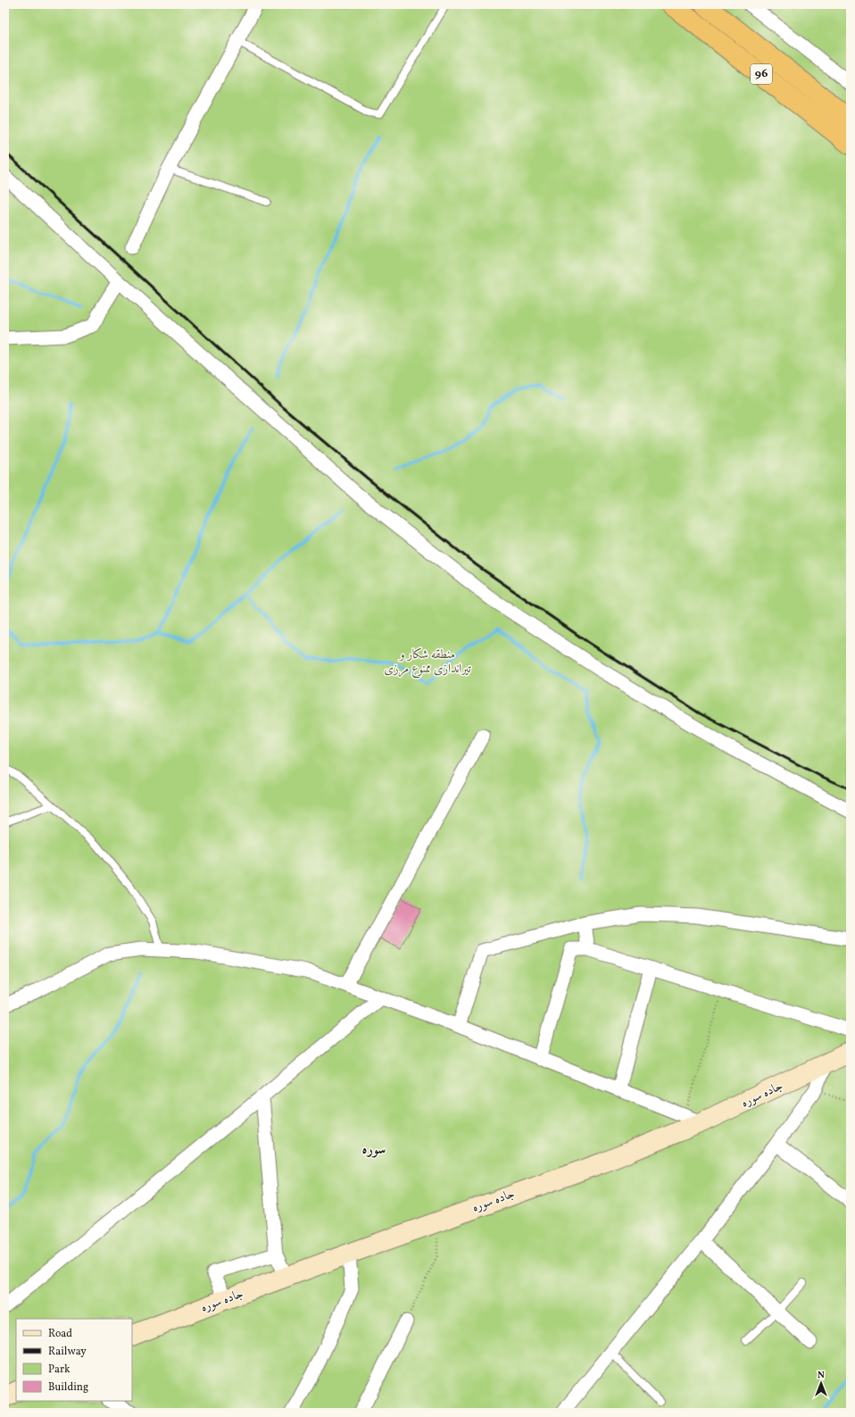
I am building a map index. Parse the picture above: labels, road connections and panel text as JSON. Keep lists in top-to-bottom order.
{
  "streets": {
    "highway": ["96"],
    "main road": ["جاده سوره"]
  },
  "districts": ["سوره"],
  "parks": ["منطقه شکار و تیراندازی ممنوع مرزی"],
  "legend": [
    "Road",
    "Railway",
    "Park",
    "Building"
  ],
  "north": "top"
}
